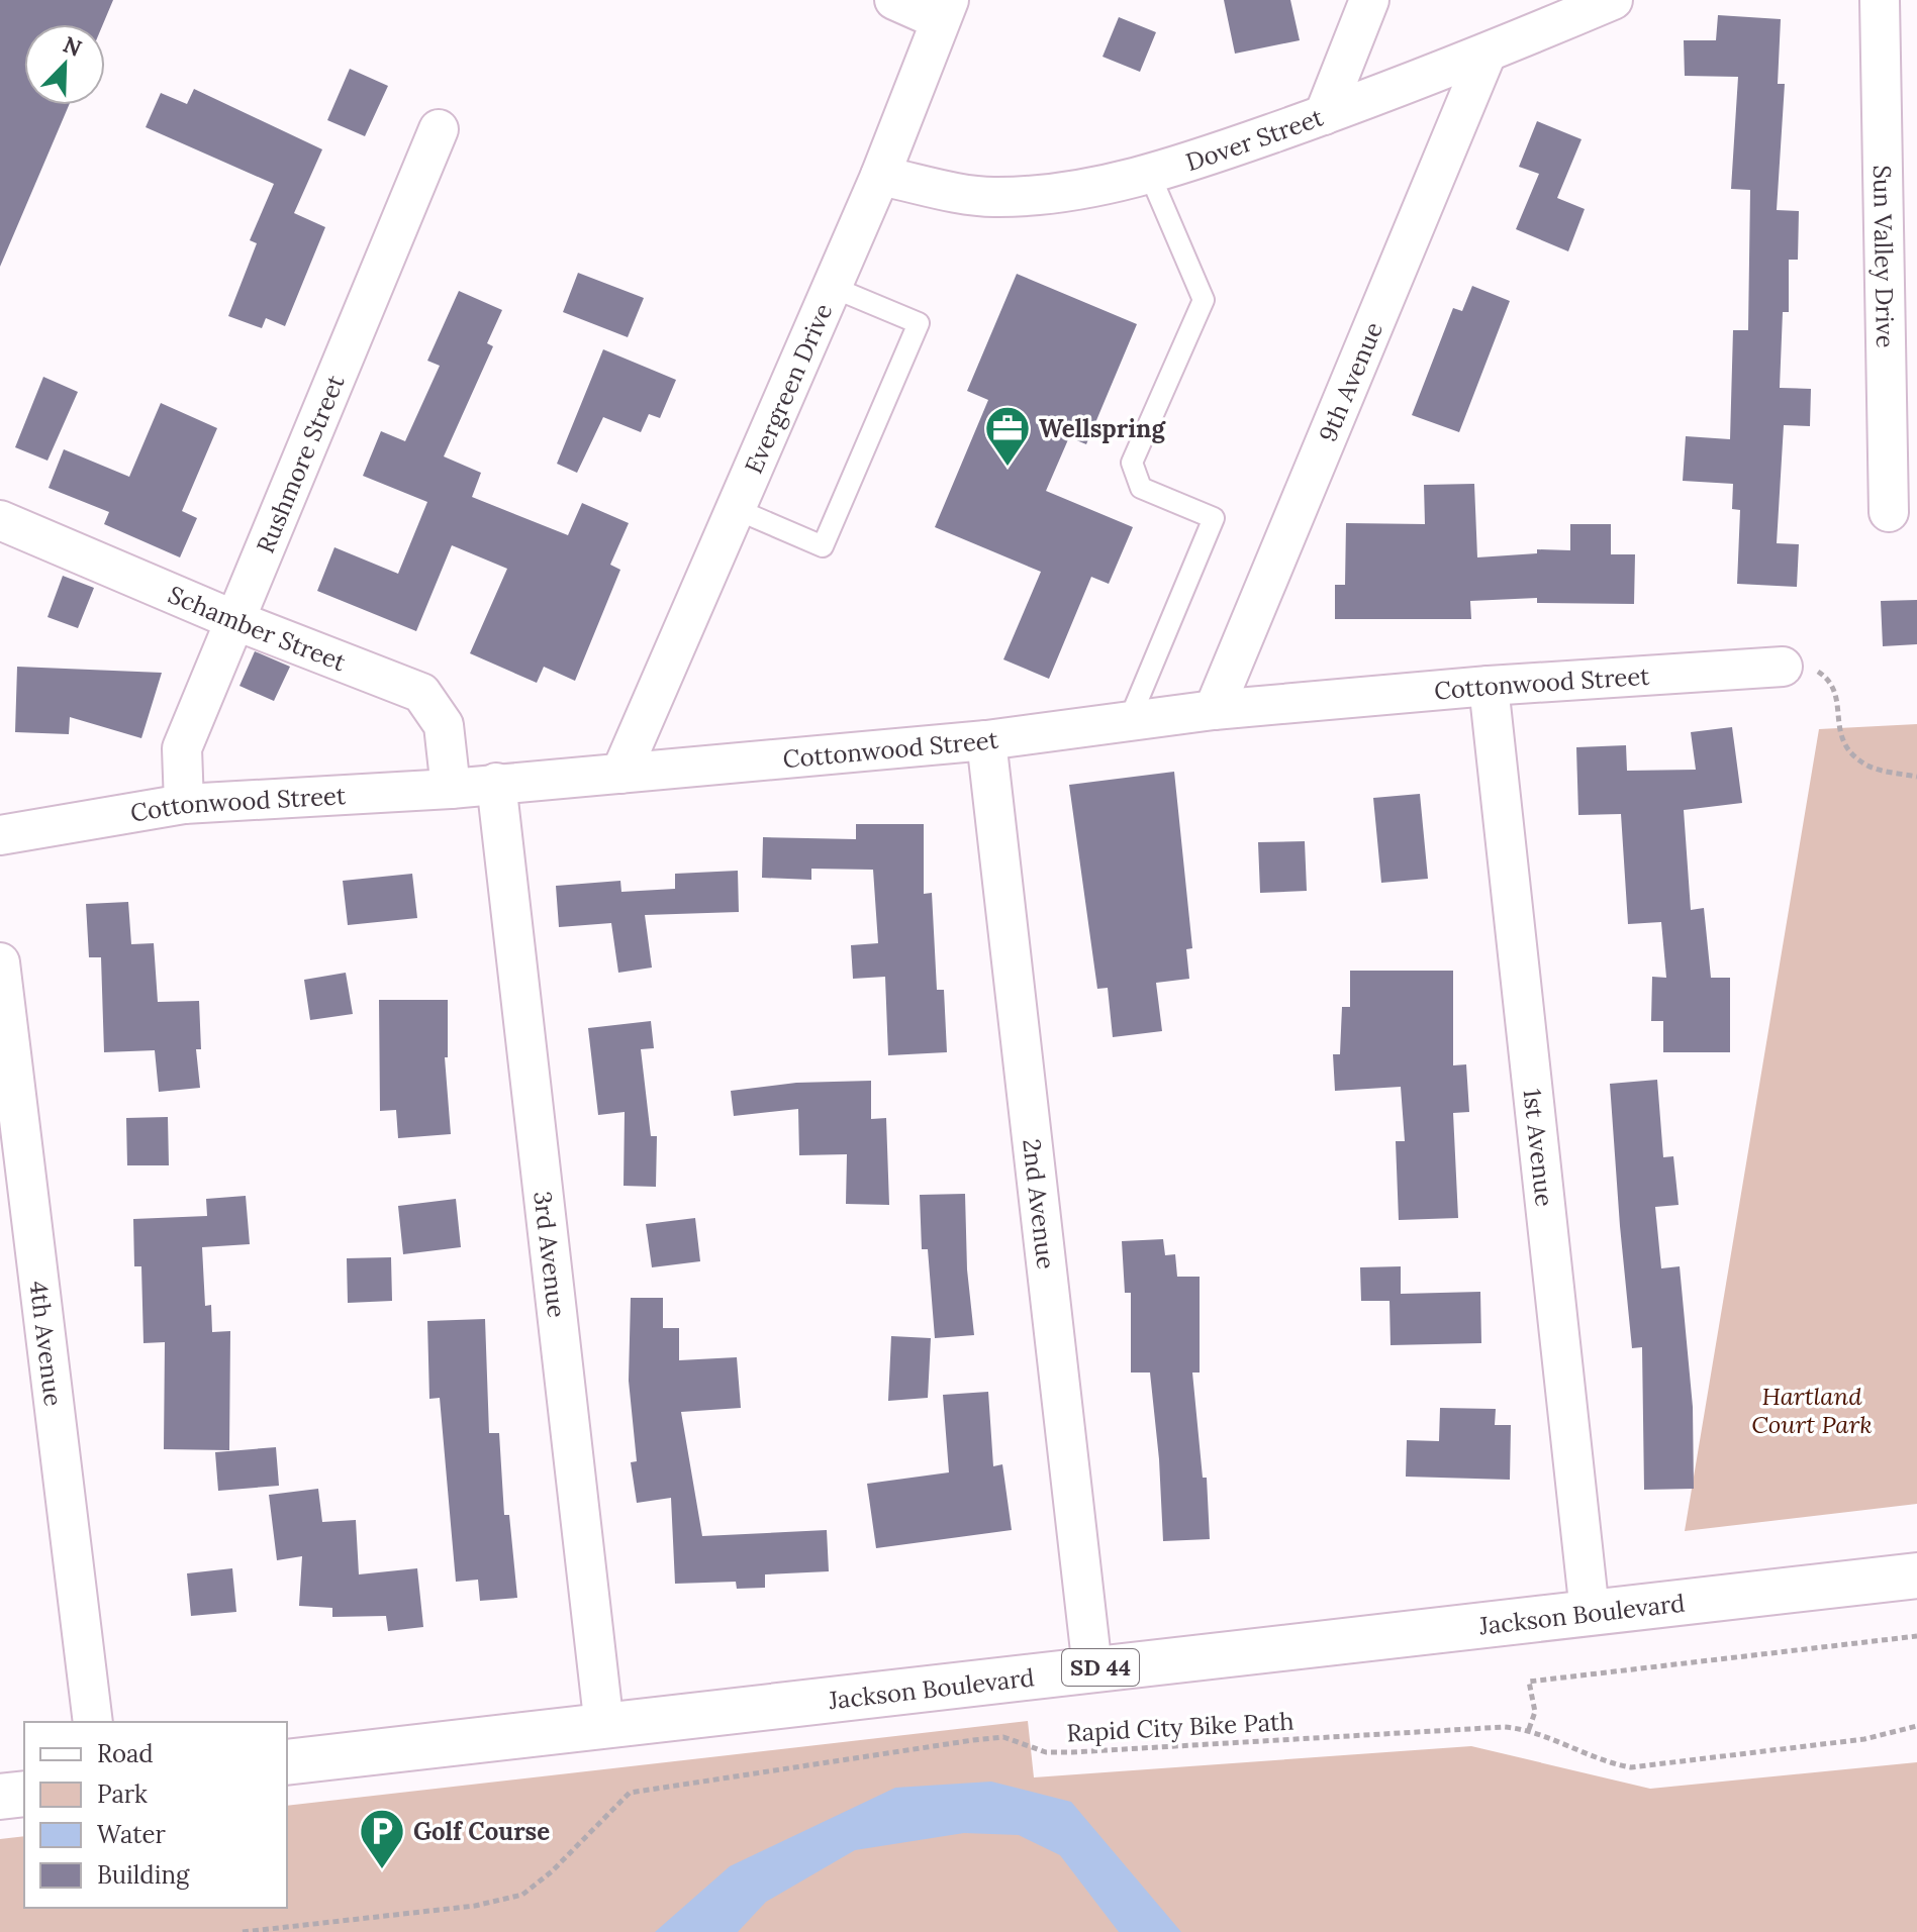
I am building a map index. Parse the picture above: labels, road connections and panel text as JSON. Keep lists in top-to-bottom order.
{
  "streets": {
    "main road": ["Jackson Boulevard", "SD 44"],
    "street": [
      "Dover Street",
      "Sun Valley Drive",
      "9th Avenue",
      "Evergreen Drive",
      "Rushmore Street",
      "Schamber Street",
      "Cottonwood Street",
      "1st Avenue",
      "2nd Avenue",
      "3rd Avenue",
      "4th Avenue"
    ],
    "path": ["Rapid City Bike Path"]
  },
  "crossings": [
    ["Dover Street", "9th Avenue"],
    ["Dover Street", "Evergreen Drive"],
    ["9th Avenue", "Cottonwood Street"],
    ["Evergreen Drive", "Cottonwood Street"],
    ["Rushmore Street", "Schamber Street"],
    ["Rushmore Street", "Cottonwood Street"],
    ["Schamber Street", "Cottonwood Street"],
    ["Cottonwood Street", "1st Avenue"],
    ["Cottonwood Street", "2nd Avenue"],
    ["Cottonwood Street", "3rd Avenue"],
    ["1st Avenue", "Jackson Boulevard"],
    ["2nd Avenue", "Jackson Boulevard"],
    ["3rd Avenue", "Jackson Boulevard"]
  ],
  "parks": ["Hartland Court Park"],
  "places": {
    "office": ["Wellspring"],
    "parking": ["Golf Course"]
  },
  "legend": [
    "Road",
    "Park",
    "Water",
    "Building"
  ],
  "north": "top right"
}
